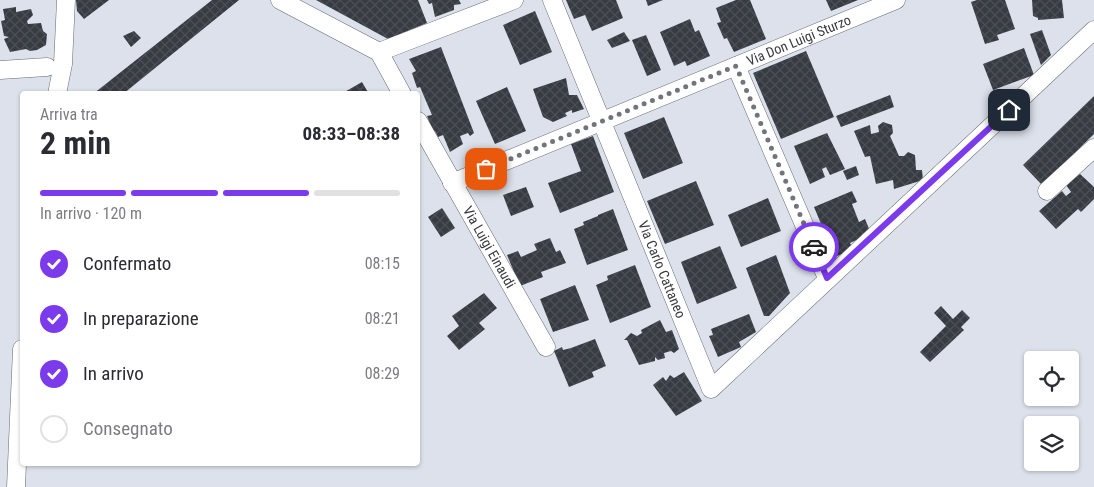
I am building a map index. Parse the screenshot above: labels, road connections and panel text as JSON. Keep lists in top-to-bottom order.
{
  "streets": {
    "street": ["Via Don Luigi Sturzo", "Via Luigi Einaudi", "Via Carlo Cattaneo"]
  },
  "crossings": [
    ["Via Don Luigi Sturzo", "Via Luigi Einaudi"],
    ["Via Don Luigi Sturzo", "Via Carlo Cattaneo"]
  ],
  "page": {
    "heading": ["2 min", "Arriva tra", "08:33–08:38"],
    "bar": "In arrivo · 120 m",
    "list": [
      ["Confermato", "08:15"],
      ["In preparazione", "08:21"],
      ["In arrivo", "08:29"],
      "Consegnato"
    ]
  }
}
